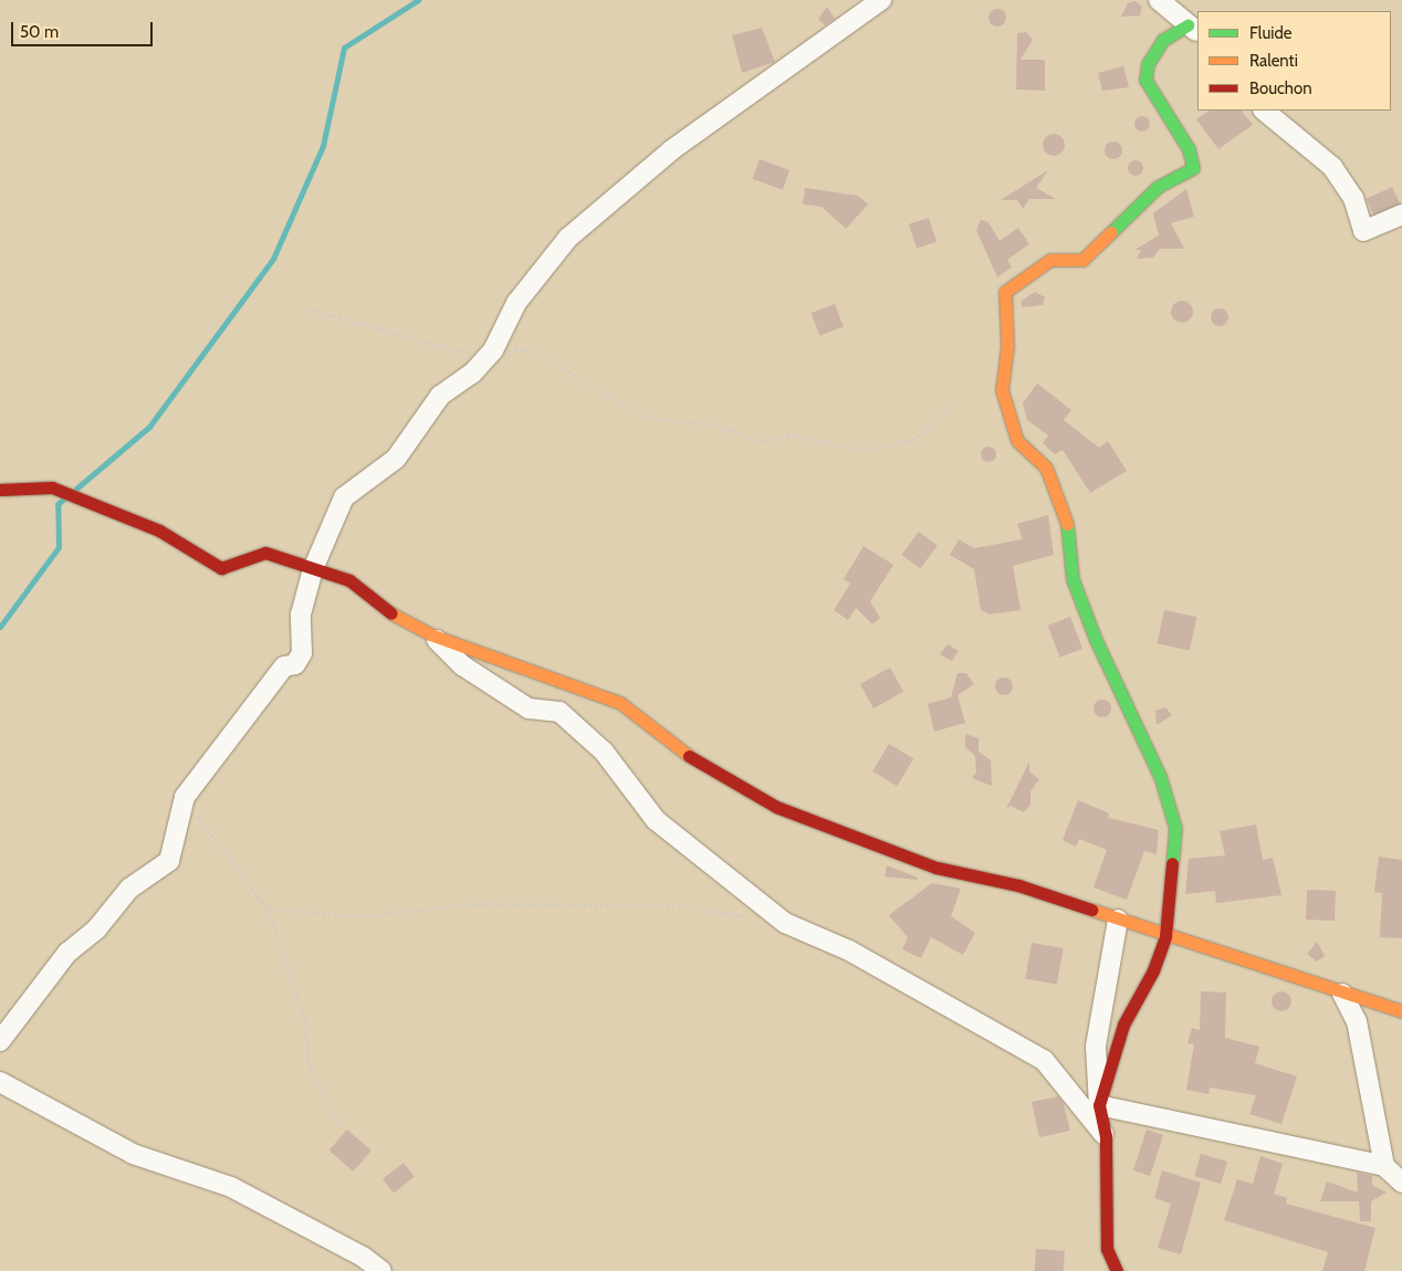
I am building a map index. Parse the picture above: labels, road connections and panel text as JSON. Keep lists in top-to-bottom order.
{
  "legend": ["Fluide", "Ralenti", "Bouchon"],
  "scale_bar": "50 m"
}
